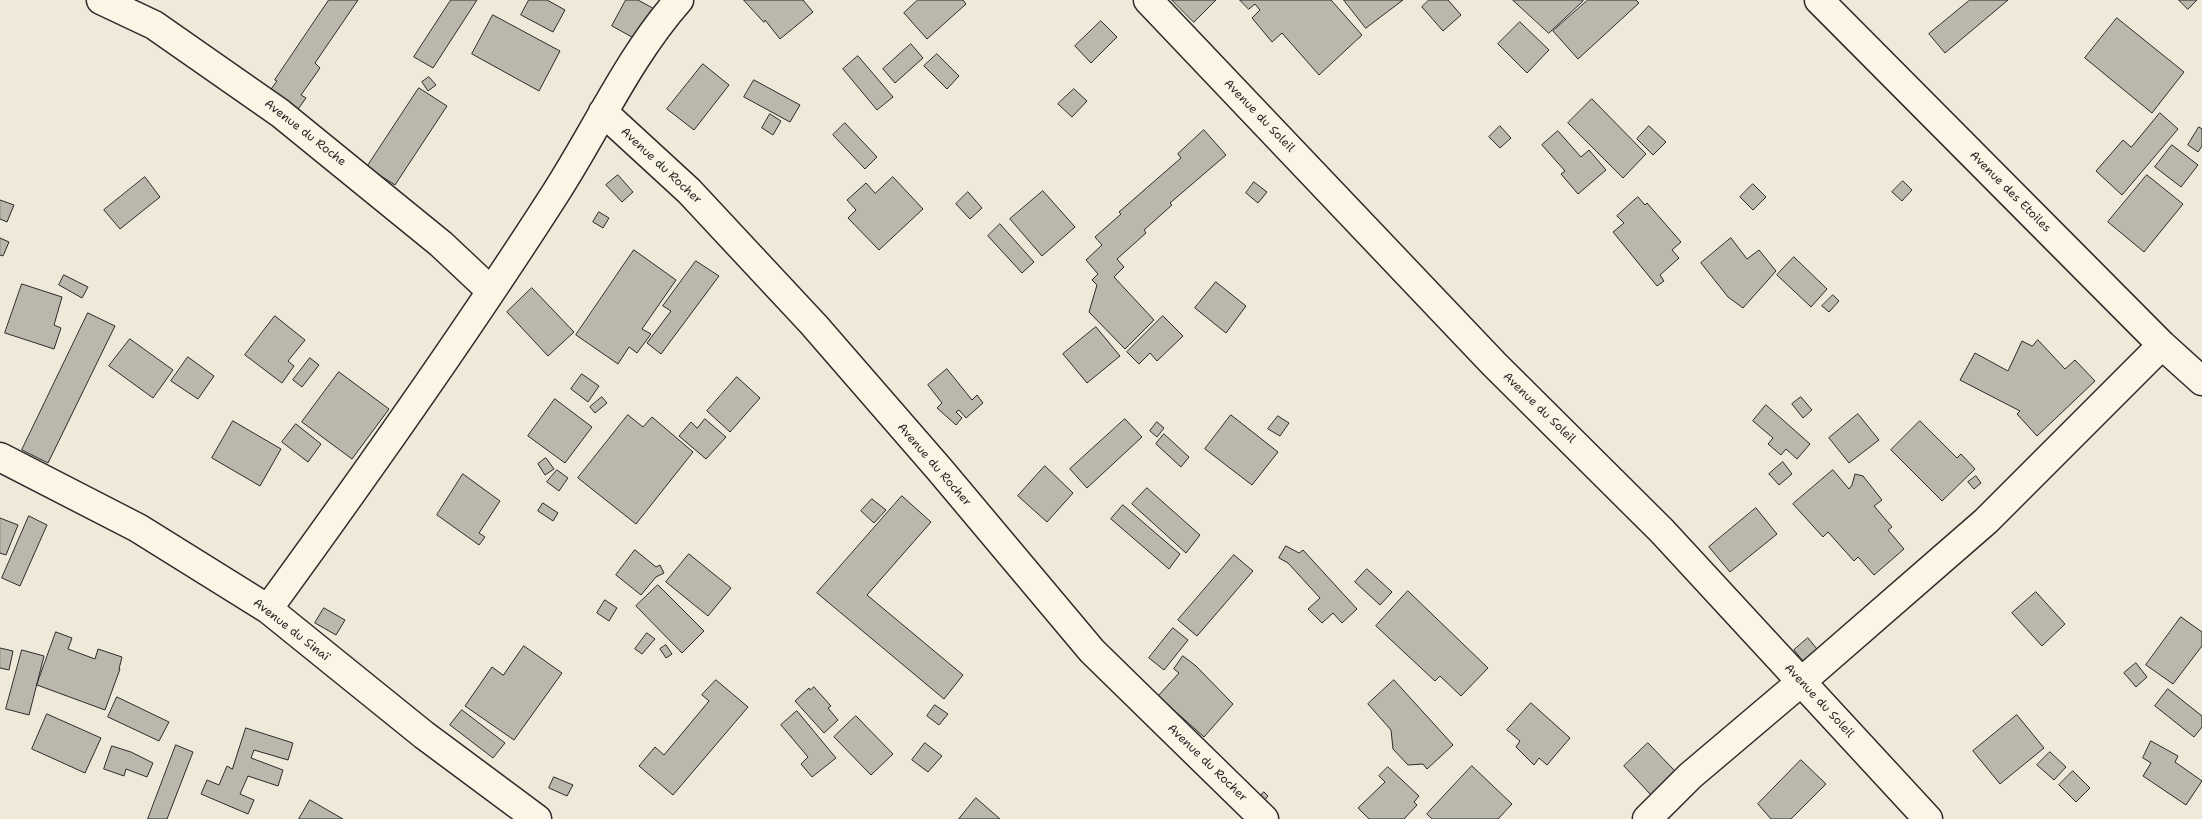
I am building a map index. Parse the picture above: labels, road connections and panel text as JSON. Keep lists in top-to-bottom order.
{
  "streets": {
    "street": [
      "Avenue du Soleil",
      "Avenue du Roche",
      "Avenue du Rocher",
      "Avenue des Etoiles",
      "Avenue du Sinaï"
    ]
  }
}
